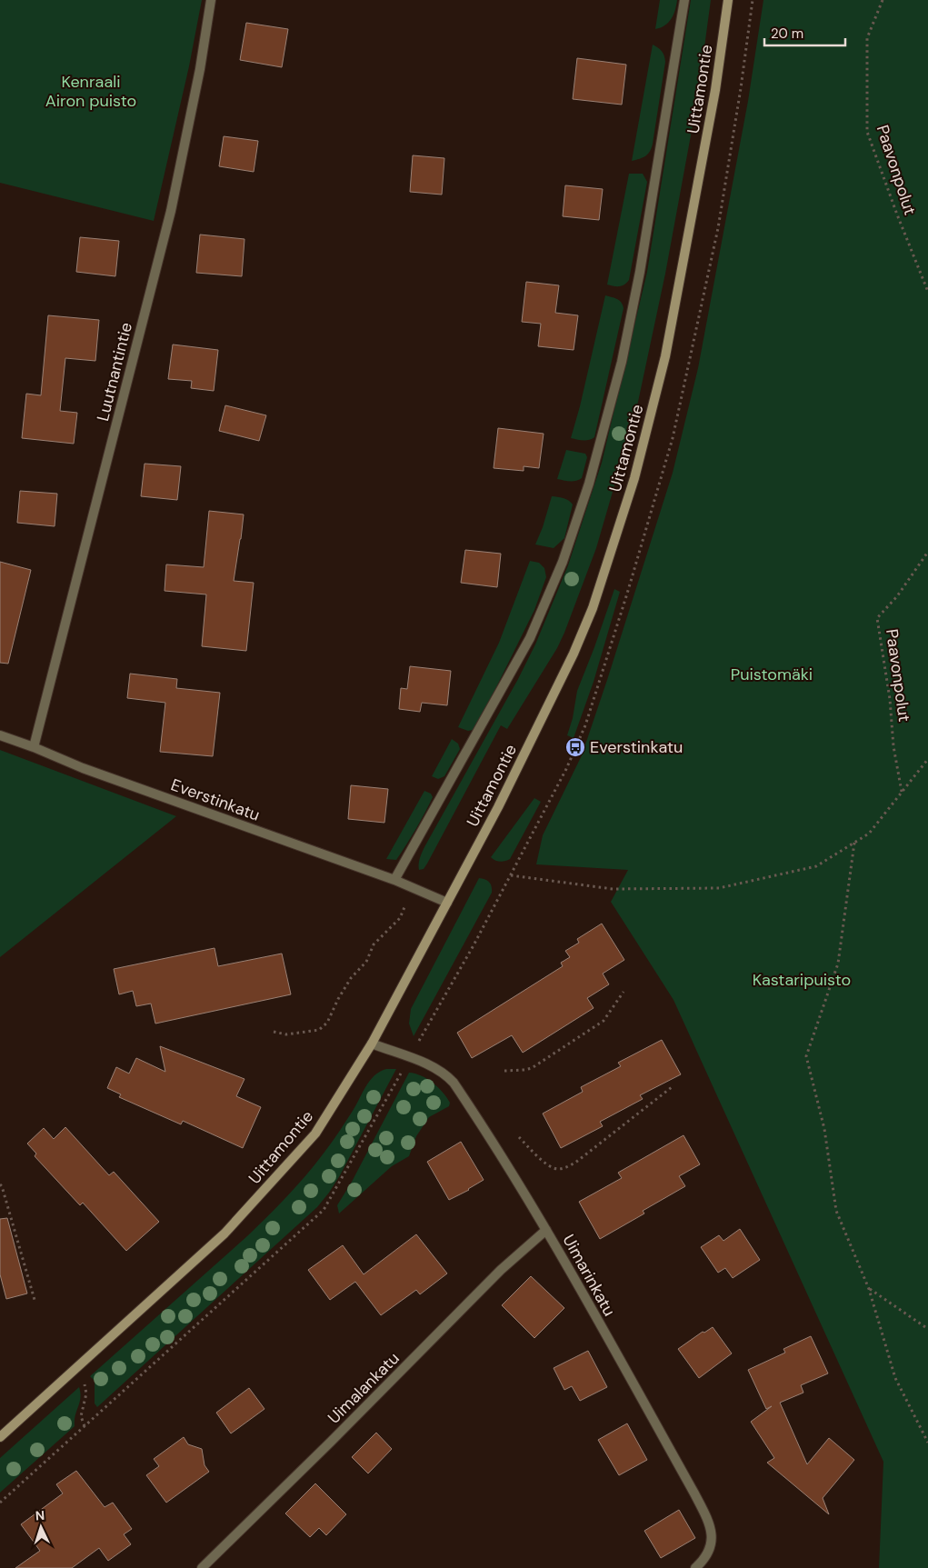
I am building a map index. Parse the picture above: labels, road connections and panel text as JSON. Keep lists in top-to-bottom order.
{
  "streets": {
    "street": [
      "Uittamontie",
      "Luutnantintie",
      "Everstinkatu",
      "Uimarinkatu",
      "Uimalankatu"
    ],
    "path": ["Paavonpolut"]
  },
  "crossings": [
    ["Uittamontie", "Everstinkatu"],
    ["Uittamontie", "Uimarinkatu"],
    ["Luutnantintie", "Everstinkatu"],
    ["Uimarinkatu", "Uimalankatu"]
  ],
  "parks": ["Kenraali Airon puisto", "Puistomäki", "Kastaripuisto"],
  "places": {
    "bus stop": ["Everstinkatu"]
  },
  "scale_bar": "20 m",
  "north": "top"
}
